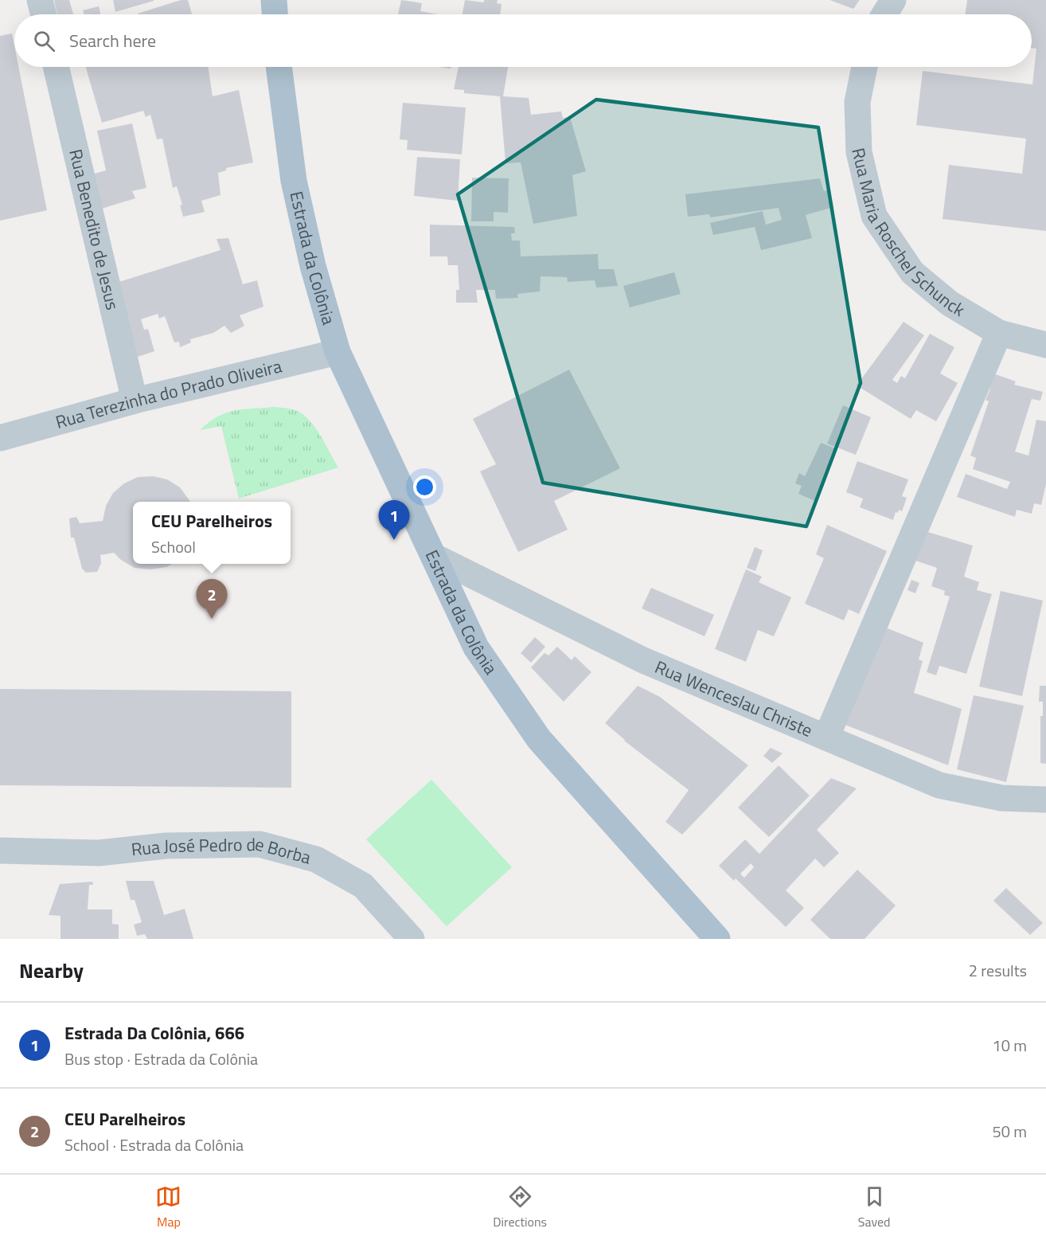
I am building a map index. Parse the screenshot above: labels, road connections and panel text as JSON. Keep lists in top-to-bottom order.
{
  "streets": {
    "main road": ["Estrada da Colônia"],
    "street": [
      "Rua Maria Roschel Schunck",
      "Rua Benedito de Jesus",
      "Rua Terezinha do Prado Oliveira",
      "Rua Wenceslau Christe",
      "Rua José Pedro de Borba"
    ]
  },
  "crossings": [
    ["Rua Benedito de Jesus", "Rua Terezinha do Prado Oliveira"],
    ["Estrada da Colônia", "Rua Terezinha do Prado Oliveira"],
    ["Estrada da Colônia", "Rua Wenceslau Christe"]
  ],
  "page": {
    "search": "Search here",
    "pins": ["1", "2"],
    "popup": ["CEU Parelheiros", "School"],
    "heading": ["Nearby", "2 results"],
    "list": [
      {
        "mark": "1",
        "name": "Estrada Da Colônia, 666",
        "note": "Bus stop · Estrada da Colônia",
        "value": "10 m"
      },
      {
        "mark": "2",
        "name": "CEU Parelheiros",
        "note": "School · Estrada da Colônia",
        "value": "50 m"
      }
    ],
    "nav": ["Map", "Directions", "Saved"]
  }
}
